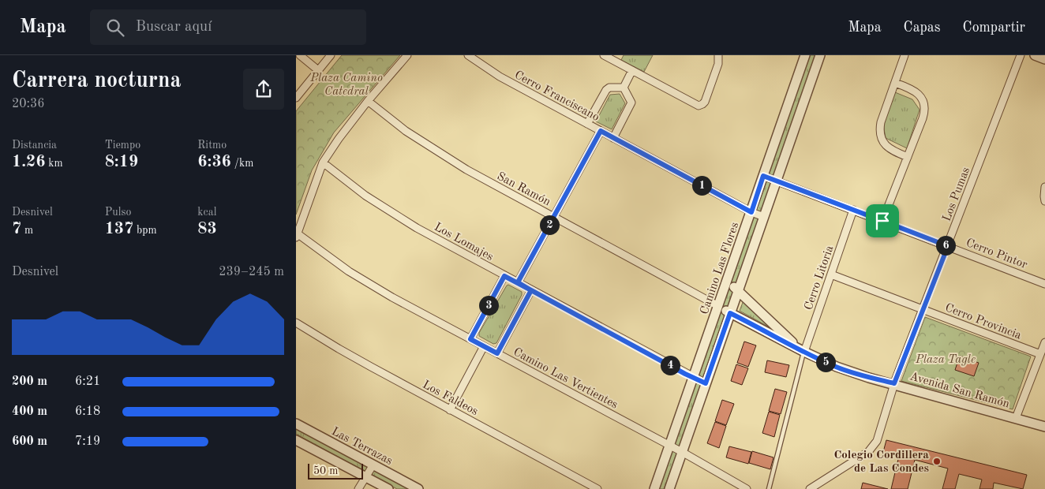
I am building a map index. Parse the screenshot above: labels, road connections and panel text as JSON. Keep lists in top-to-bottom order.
{
  "streets": {
    "street": [
      "Cerro Franciscano",
      "San Ramón",
      "Los Pumas",
      "Los Lomajes",
      "Cerro Pintor",
      "Camino Las Flores",
      "Cerro Litoria",
      "Cerro Provincia",
      "Camino Las Vertientes",
      "Avenida San Ramón",
      "Los Faldeos",
      "Las Terrazas"
    ]
  },
  "crossings": [
    ["Cerro Franciscano", "Camino Las Flores"],
    ["San Ramón", "Camino Las Flores"],
    ["San Ramón", "Avenida San Ramón"],
    ["Los Pumas", "Cerro Pintor"],
    ["Los Pumas", "Cerro Provincia"],
    ["Los Pumas", "Avenida San Ramón"],
    ["Los Lomajes", "Camino Las Flores"],
    ["Cerro Pintor", "Camino Las Flores"],
    ["Cerro Pintor", "Cerro Litoria"],
    ["Camino Las Flores", "Camino Las Vertientes"],
    ["Camino Las Flores", "Avenida San Ramón"],
    ["Cerro Litoria", "Cerro Provincia"],
    ["Cerro Litoria", "Avenida San Ramón"]
  ],
  "parks": ["Plaza Camino Catedral", "Plaza Tagle"],
  "places": ["Colegio Cordillera de Las Condes"],
  "scale_bar": "50 m",
  "page": {
    "header": "Mapa",
    "search": "Buscar aquí",
    "nav": ["Mapa", "Capas", "Compartir"],
    "heading": ["Carrera nocturna", "20:36"],
    "stats": [
      ["Distancia", "1.26 km"],
      ["Tiempo", "8:19"],
      ["Ritmo", "6:36 /km"],
      ["Desnivel", "7 m"],
      ["Pulso", "137 bpm"],
      ["kcal", "83"]
    ],
    "pins": [
      "1",
      "2",
      "6",
      "3",
      "5",
      "4"
    ],
    "chart": ["Desnivel", "239–245 m"],
    "list": [
      {
        "name": "200 m",
        "note": "6:21"
      },
      {
        "name": "400 m",
        "note": "6:18"
      },
      {
        "name": "600 m",
        "note": "7:19"
      }
    ],
    "scale": "50 m"
  }
}
